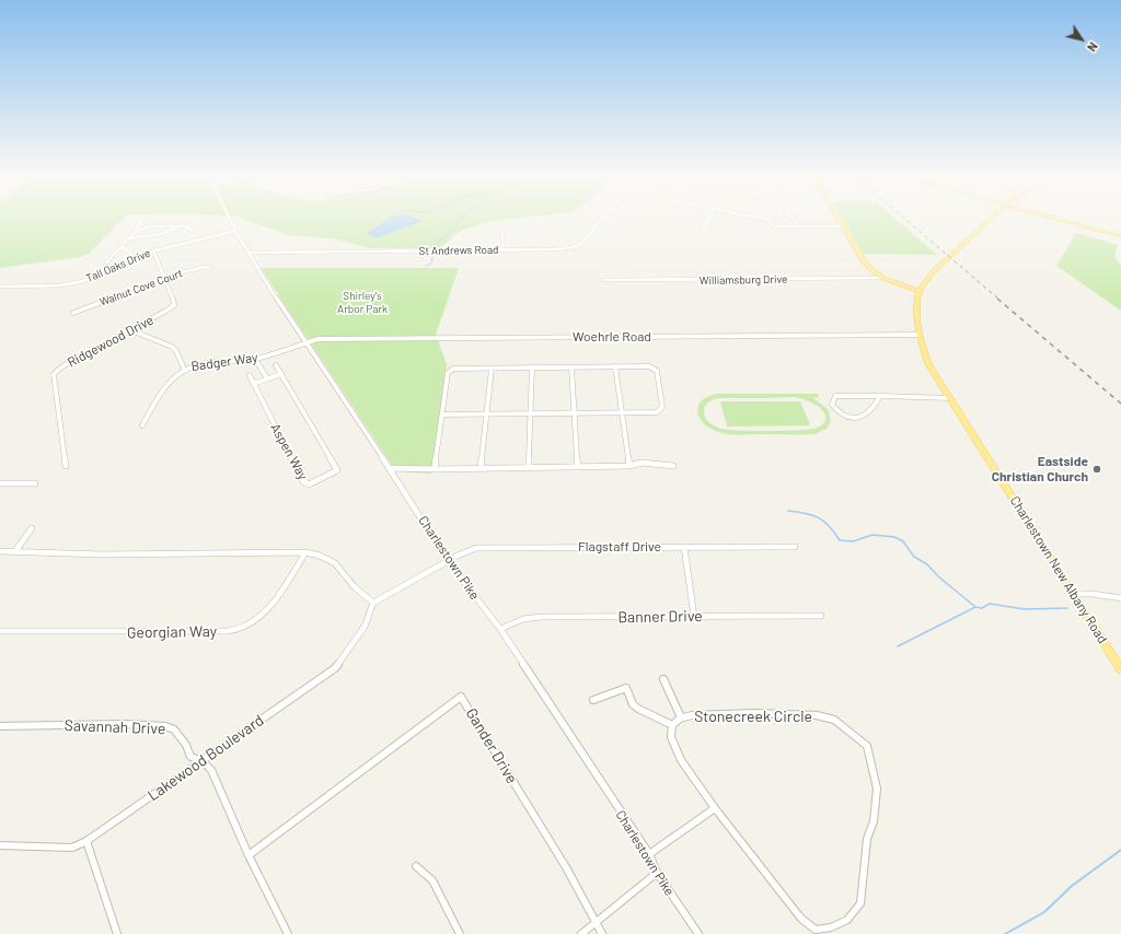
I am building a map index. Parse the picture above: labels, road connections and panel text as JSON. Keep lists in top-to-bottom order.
{
  "streets": {
    "main road": ["Charlestown New Albany Road"],
    "street": [
      "St Andrews Road",
      "Tall Oaks Drive",
      "Williamsburg Drive",
      "Walnut Cove Court",
      "Woehrle Road",
      "Ridgewood Drive",
      "Badger Way",
      "Aspen Way",
      "Flagstaff Drive",
      "Charlestown Pike",
      "Banner Drive",
      "Georgian Way",
      "Stonecreek Circle",
      "Savannah Drive",
      "Gander Drive",
      "Lakewood Boulevard"
    ]
  },
  "crossings": [
    ["St Andrews Road", "Charlestown Pike"],
    ["Tall Oaks Drive", "Ridgewood Drive"],
    ["Tall Oaks Drive", "Charlestown Pike"],
    ["Walnut Cove Court", "Ridgewood Drive"],
    ["Woehrle Road", "Badger Way"],
    ["Woehrle Road", "Charlestown Pike"],
    ["Woehrle Road", "Charlestown New Albany Road"],
    ["Badger Way", "Charlestown Pike"],
    ["Flagstaff Drive", "Charlestown Pike"],
    ["Charlestown Pike", "Banner Drive"],
    ["Savannah Drive", "Gander Drive"],
    ["Savannah Drive", "Lakewood Boulevard"]
  ],
  "parks": ["Shirley's Arbor Park"],
  "places": ["Eastside Christian Church"],
  "north": "bottom right"
}
